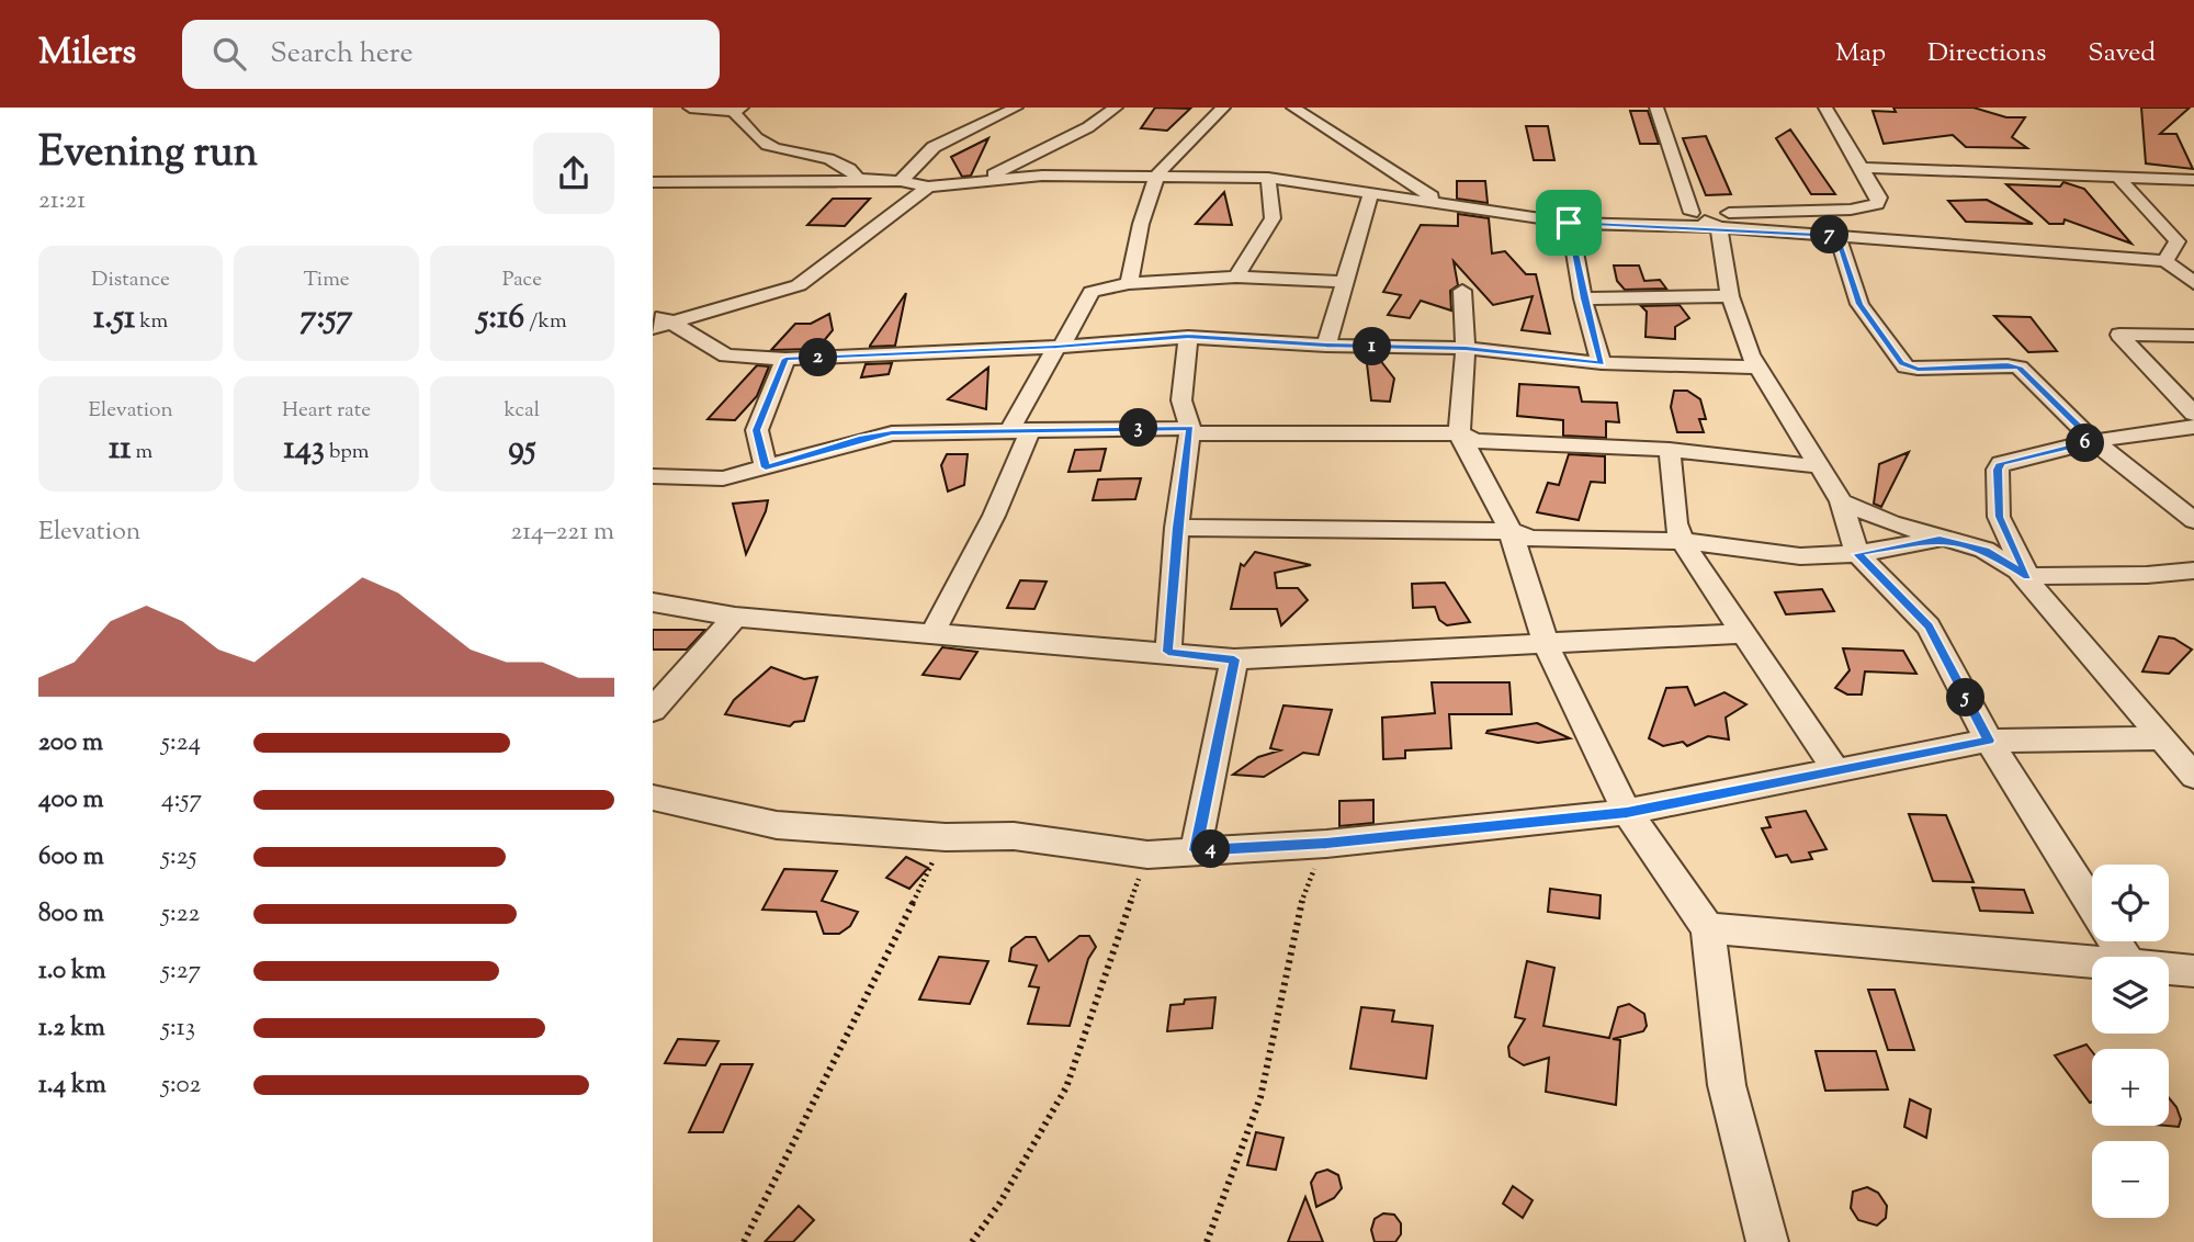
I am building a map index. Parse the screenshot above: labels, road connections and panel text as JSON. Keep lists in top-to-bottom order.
{
  "page": {
    "header": "Milers",
    "search": "Search here",
    "nav": ["Map", "Directions", "Saved"],
    "heading": ["Evening run", "21:21"],
    "pins": [
      "7",
      "1",
      "2",
      "3",
      "6",
      "5",
      "4"
    ],
    "stats": [
      ["Distance", "1.51 km"],
      ["Time", "7:57"],
      ["Pace", "5:16 /km"],
      ["Elevation", "11 m"],
      ["Heart rate", "143 bpm"],
      ["kcal", "95"]
    ],
    "chart": ["Elevation", "214–221 m"],
    "list": [
      {
        "name": "200 m",
        "note": "5:24"
      },
      {
        "name": "400 m",
        "note": "4:57"
      },
      {
        "name": "600 m",
        "note": "5:25"
      },
      {
        "name": "800 m",
        "note": "5:22"
      },
      {
        "name": "1.0 km",
        "note": "5:27"
      },
      {
        "name": "1.2 km",
        "note": "5:13"
      },
      {
        "name": "1.4 km",
        "note": "5:02"
      }
    ],
    "map_buttons": ["+", "−"]
  }
}
